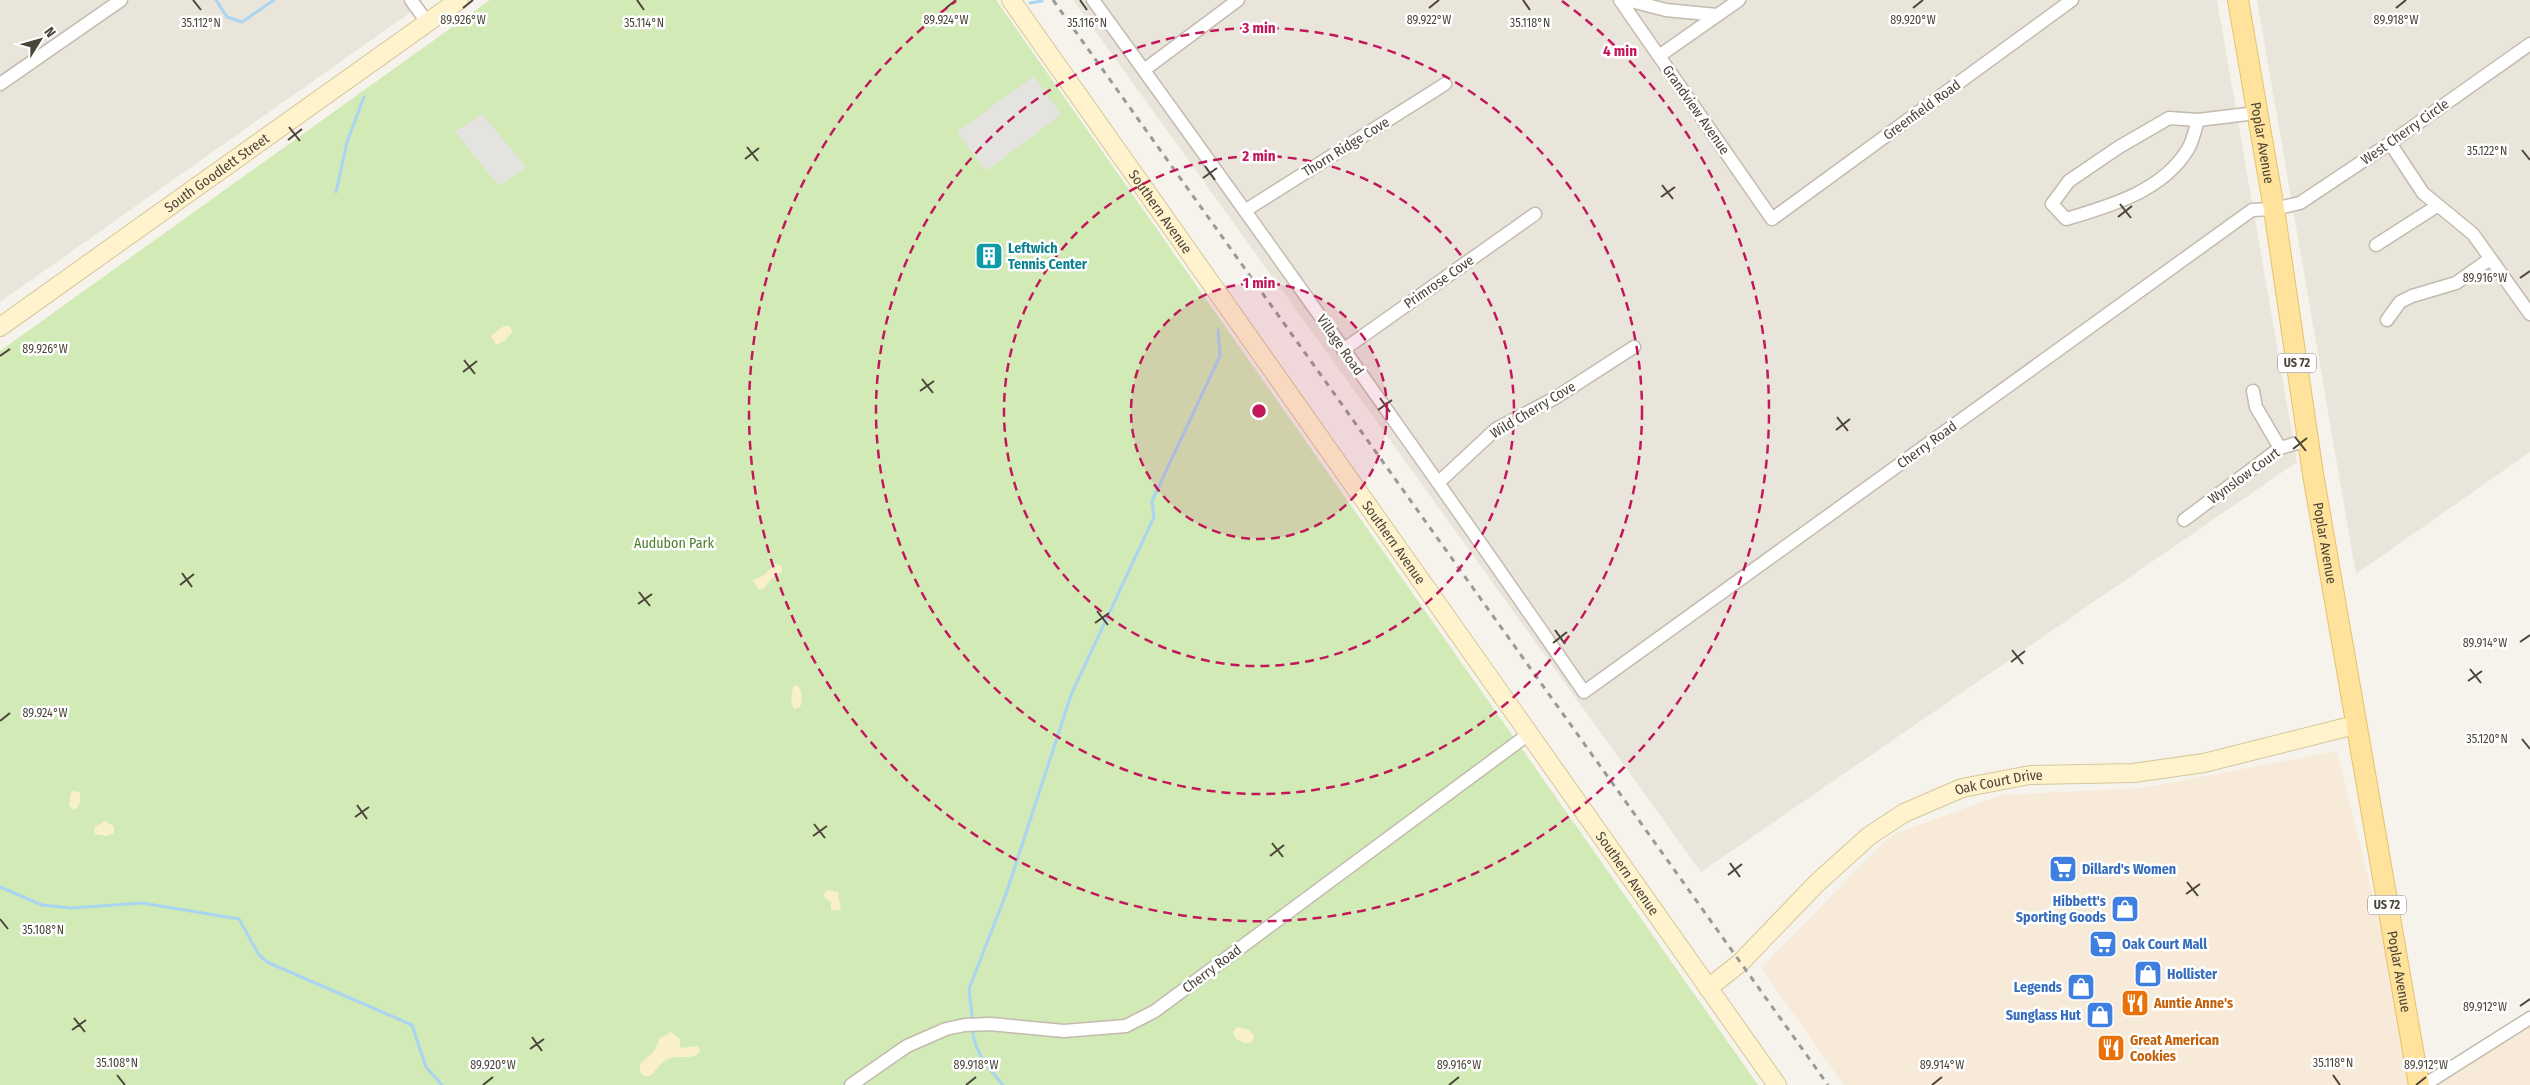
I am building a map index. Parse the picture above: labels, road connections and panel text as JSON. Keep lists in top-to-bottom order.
{
  "streets": {
    "main road": ["Poplar Avenue", "US 72"],
    "street": [
      "Grandview Avenue",
      "Greenfield Road",
      "West Cherry Circle",
      "Thorn Ridge Cove",
      "South Goodlett Street",
      "Southern Avenue",
      "Primrose Cove",
      "Village Road",
      "Wild Cherry Cove",
      "Cherry Road",
      "Wynslow Court",
      "Oak Court Drive"
    ]
  },
  "crossings": [
    ["Grandview Avenue", "Greenfield Road"],
    ["West Cherry Circle", "Poplar Avenue"],
    ["West Cherry Circle", "Cherry Road"],
    ["Poplar Avenue", "Cherry Road"],
    ["Poplar Avenue", "Wynslow Court"],
    ["Poplar Avenue", "Oak Court Drive"],
    ["Thorn Ridge Cove", "Village Road"],
    ["Southern Avenue", "Cherry Road"],
    ["Southern Avenue", "Oak Court Drive"],
    ["Primrose Cove", "Village Road"],
    ["Village Road", "Wild Cherry Cove"],
    ["Village Road", "Cherry Road"]
  ],
  "parks": ["Audubon Park"],
  "places": {
    "building": ["Leftwich Tennis Center"],
    "supermarket": ["Dillard's Women", "Oak Court Mall"],
    "shop": [
      "Hibbett's Sporting Goods",
      "Hollister",
      "Legends",
      "Sunglass Hut"
    ],
    "restaurant": ["Auntie Anne's", "Great American Cookies"]
  },
  "north": "top right",
  "coordinates": [
    "89.926°W",
    "89.924°W",
    "89.922°W",
    "89.920°W",
    "89.918°W",
    "35.112°N",
    "35.114°N",
    "35.116°N",
    "35.118°N",
    "35.122°N",
    "89.916°W",
    "89.914°W",
    "35.120°N",
    "35.108°N",
    "89.912°W"
  ],
  "rings": [
    "3 min",
    "4 min",
    "2 min",
    "1 min"
  ]
}
